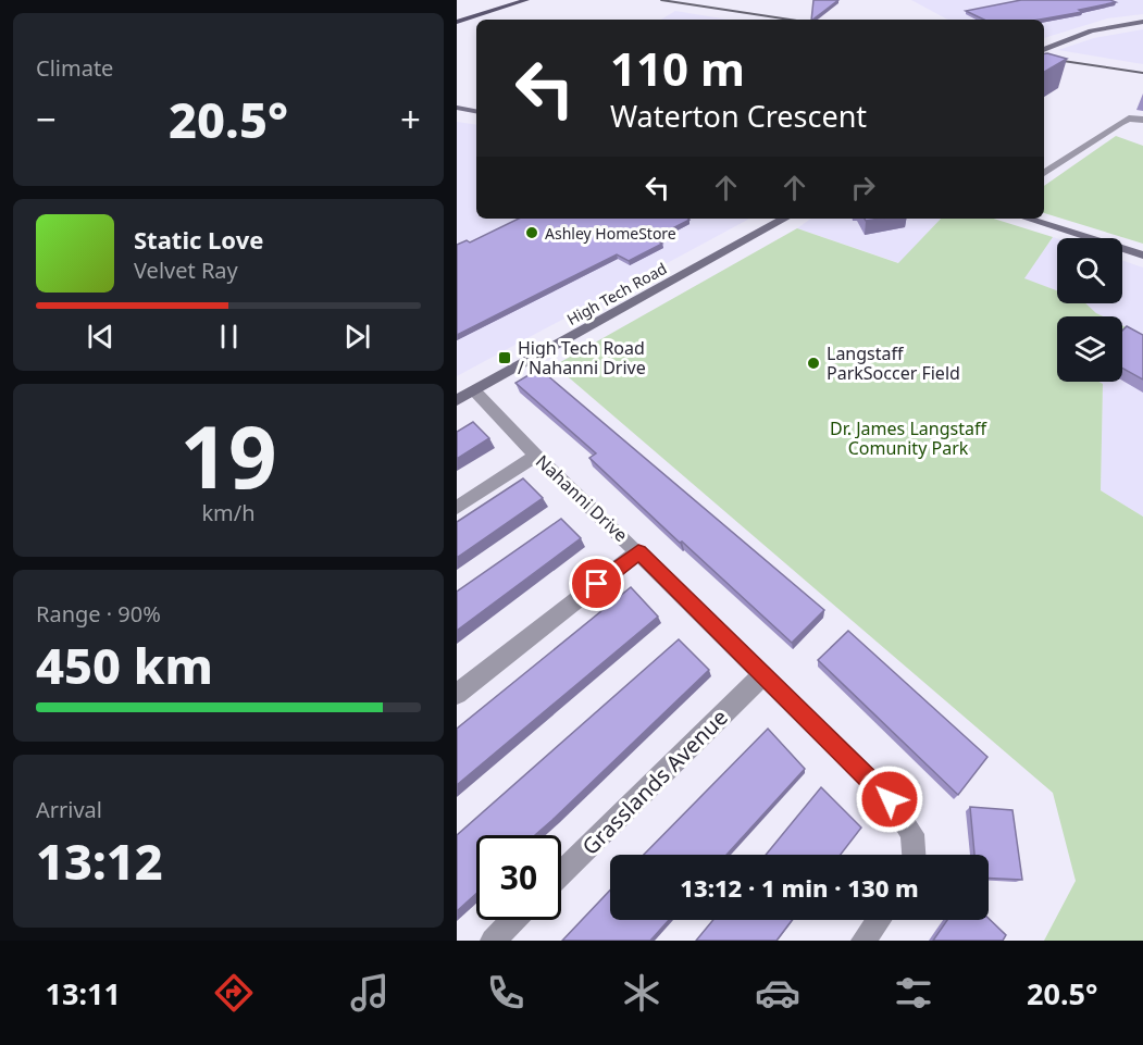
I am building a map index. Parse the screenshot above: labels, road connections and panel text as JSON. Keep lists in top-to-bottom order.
{
  "streets": {
    "street": ["High Tech Road", "Nahanni Drive", "Grasslands Avenue"]
  },
  "crossings": [
    ["High Tech Road", "Nahanni Drive"],
    ["Nahanni Drive", "Grasslands Avenue"]
  ],
  "parks": ["Dr. James Langstaff Comunity Park"],
  "places": {
    "other": ["Ashley HomeStore", "Langstaff ParkSoccer Field"],
    "transit": ["High Tech Road / Nahanni Drive"]
  },
  "page": {
    "tile": [
      "Climate",
      ["19", "km/h"],
      ["Range · 90%", "450 km"],
      ["Arrival", "13:12"]
    ],
    "turn": ["110 m", "Waterton Crescent"],
    "heat": ["−", "20.5°", "+"],
    "song": ["Static Love", "Velvet Ray"],
    "limit": "30",
    "trip": "13:12 · 1 min · 130 m",
    "tabs": ["13:11", "20.5°"]
  }
}
